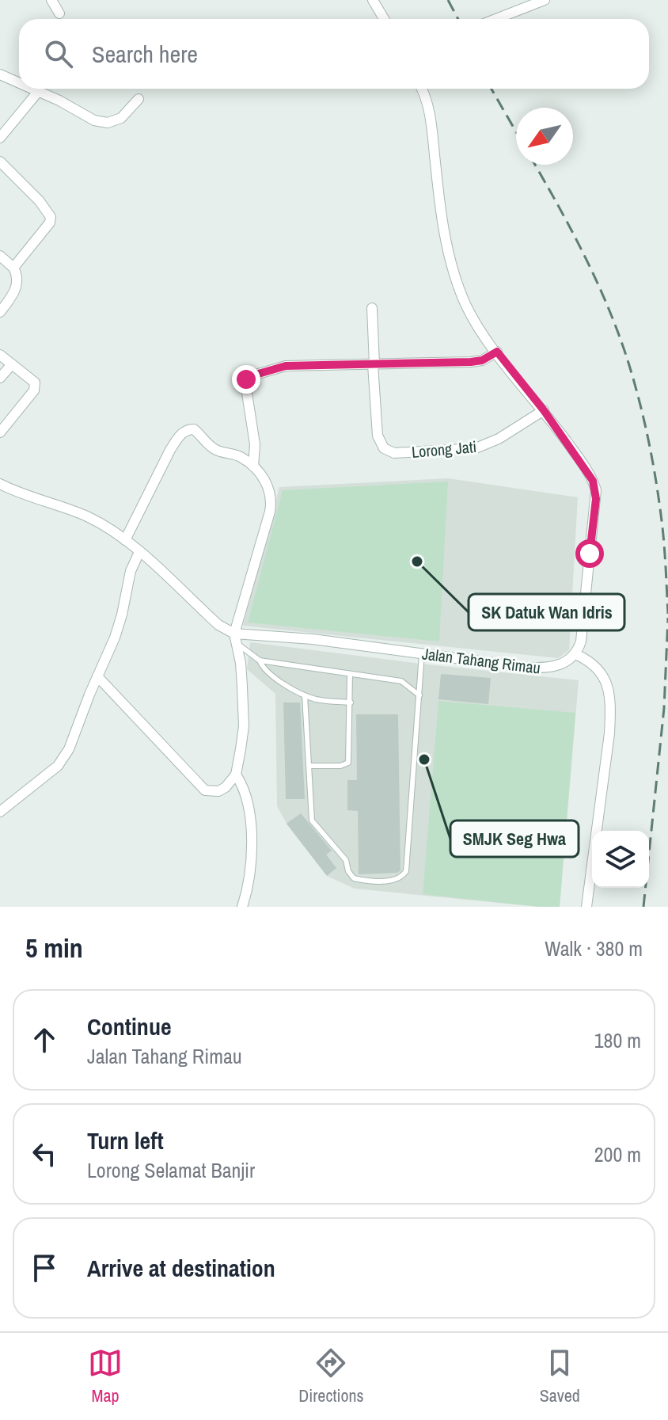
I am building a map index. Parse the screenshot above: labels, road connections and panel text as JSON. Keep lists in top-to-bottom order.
{
  "streets": {
    "street": ["Lorong Jati", "Jalan Tahang Rimau"]
  },
  "places": ["SK Datuk Wan Idris", "SMJK Seg Hwa"],
  "north": "bottom left",
  "page": {
    "search": "Search here",
    "heading": ["5 min", "Walk · 380 m"],
    "list": [
      ["Continue", "Jalan Tahang Rimau", "180 m"],
      ["Turn left", "Lorong Selamat Banjir", "200 m"],
      "Arrive at destination"
    ],
    "nav": ["Map", "Directions", "Saved"]
  }
}
